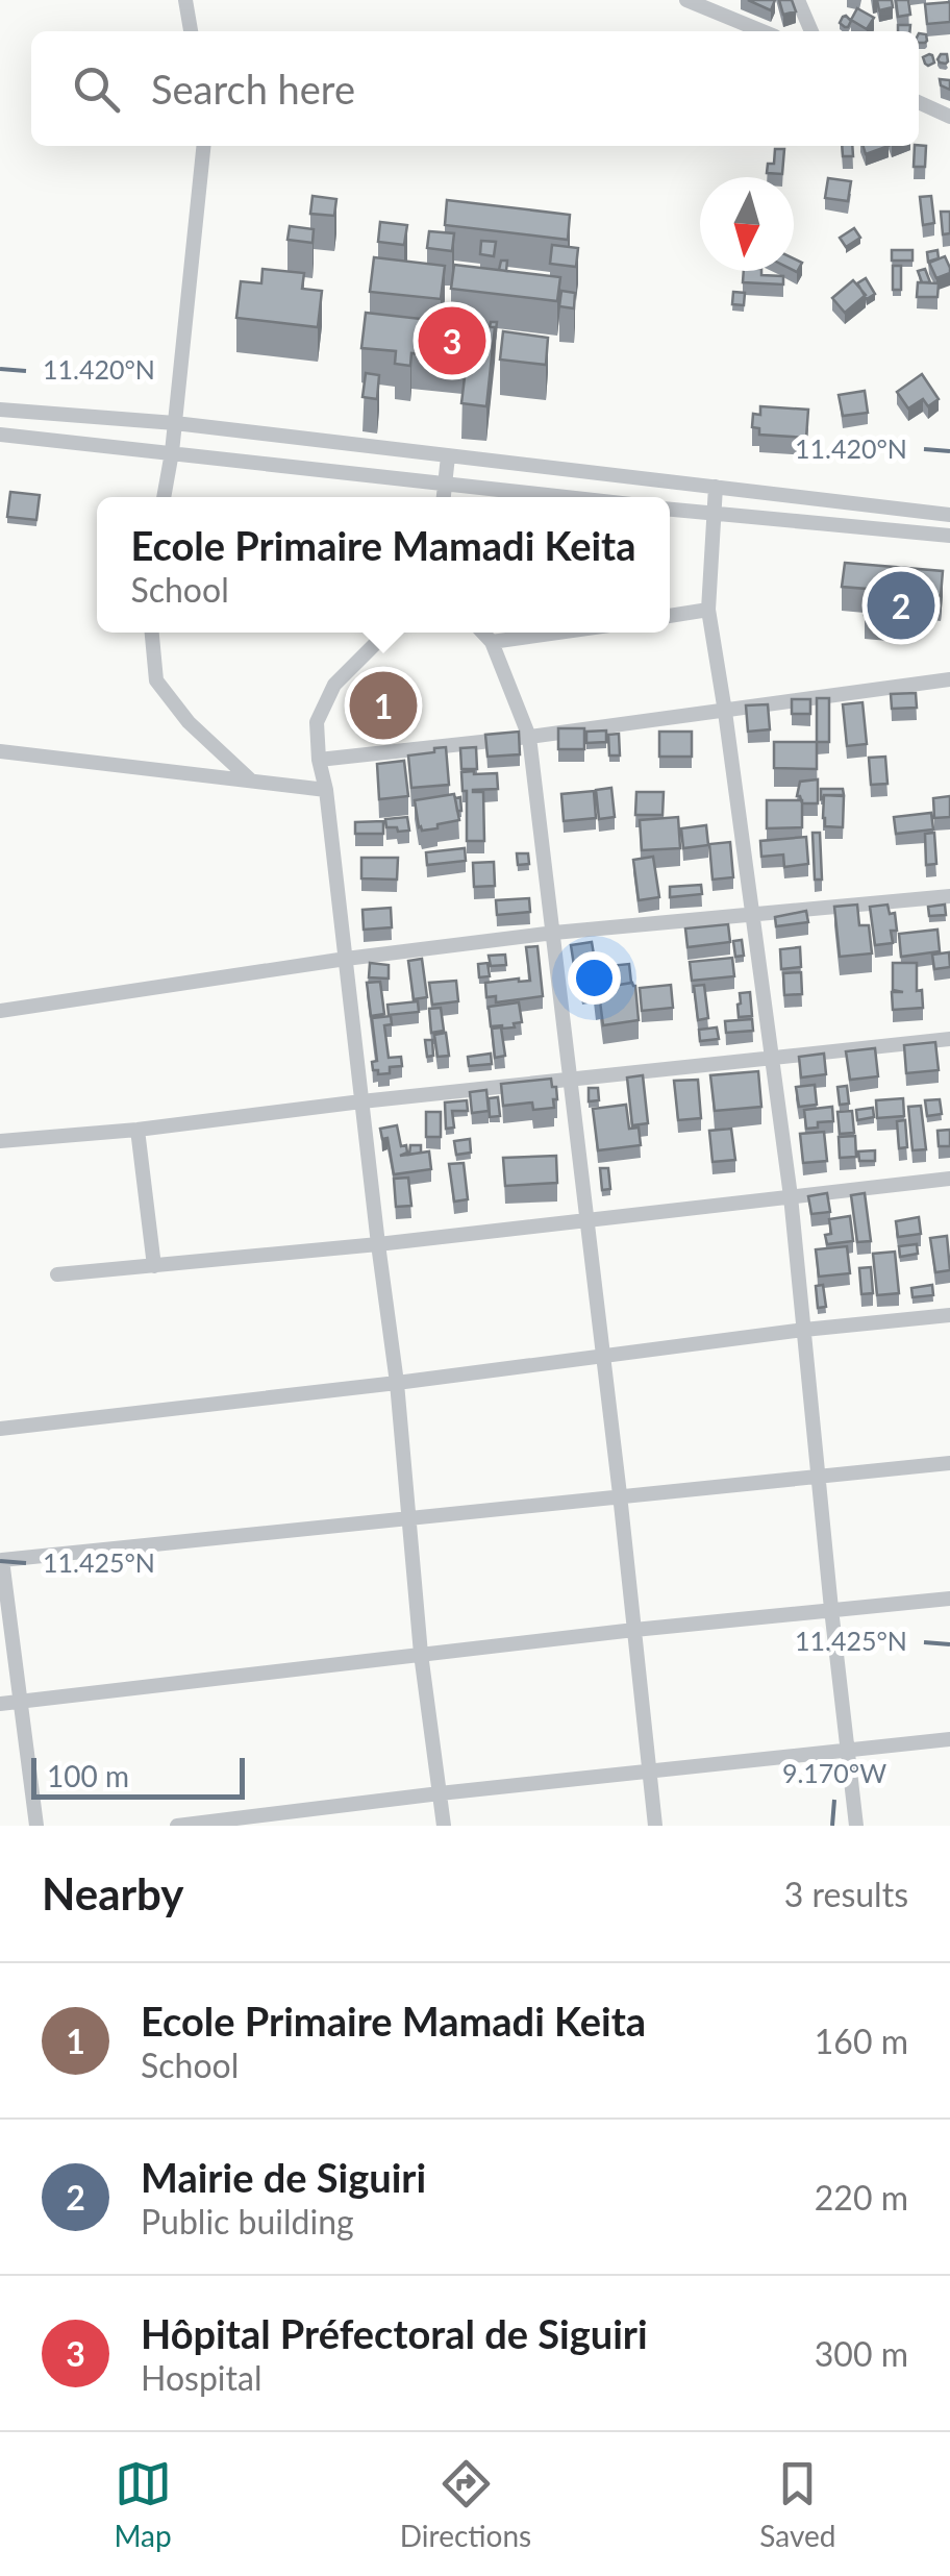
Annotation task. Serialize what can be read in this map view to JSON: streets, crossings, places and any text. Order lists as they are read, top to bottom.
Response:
{
  "scale_bar": "100 m",
  "north": "bottom",
  "page": {
    "search": "Search here",
    "pins": ["3", "2", "1"],
    "popup": ["Ecole Primaire Mamadi Keita", "School"],
    "scale": "100 m",
    "heading": ["Nearby", "3 results"],
    "list": [
      {
        "mark": "1",
        "name": "Ecole Primaire Mamadi Keita",
        "note": "School",
        "value": "160 m"
      },
      {
        "mark": "2",
        "name": "Mairie de Siguiri",
        "note": "Public building",
        "value": "220 m"
      },
      {
        "mark": "3",
        "name": "Hôpital Préfectoral de Siguiri",
        "note": "Hospital",
        "value": "300 m"
      }
    ],
    "nav": ["Map", "Directions", "Saved"]
  },
  "coordinates": ["11.420°N", "11.425°N", "9.170°W"]
}
